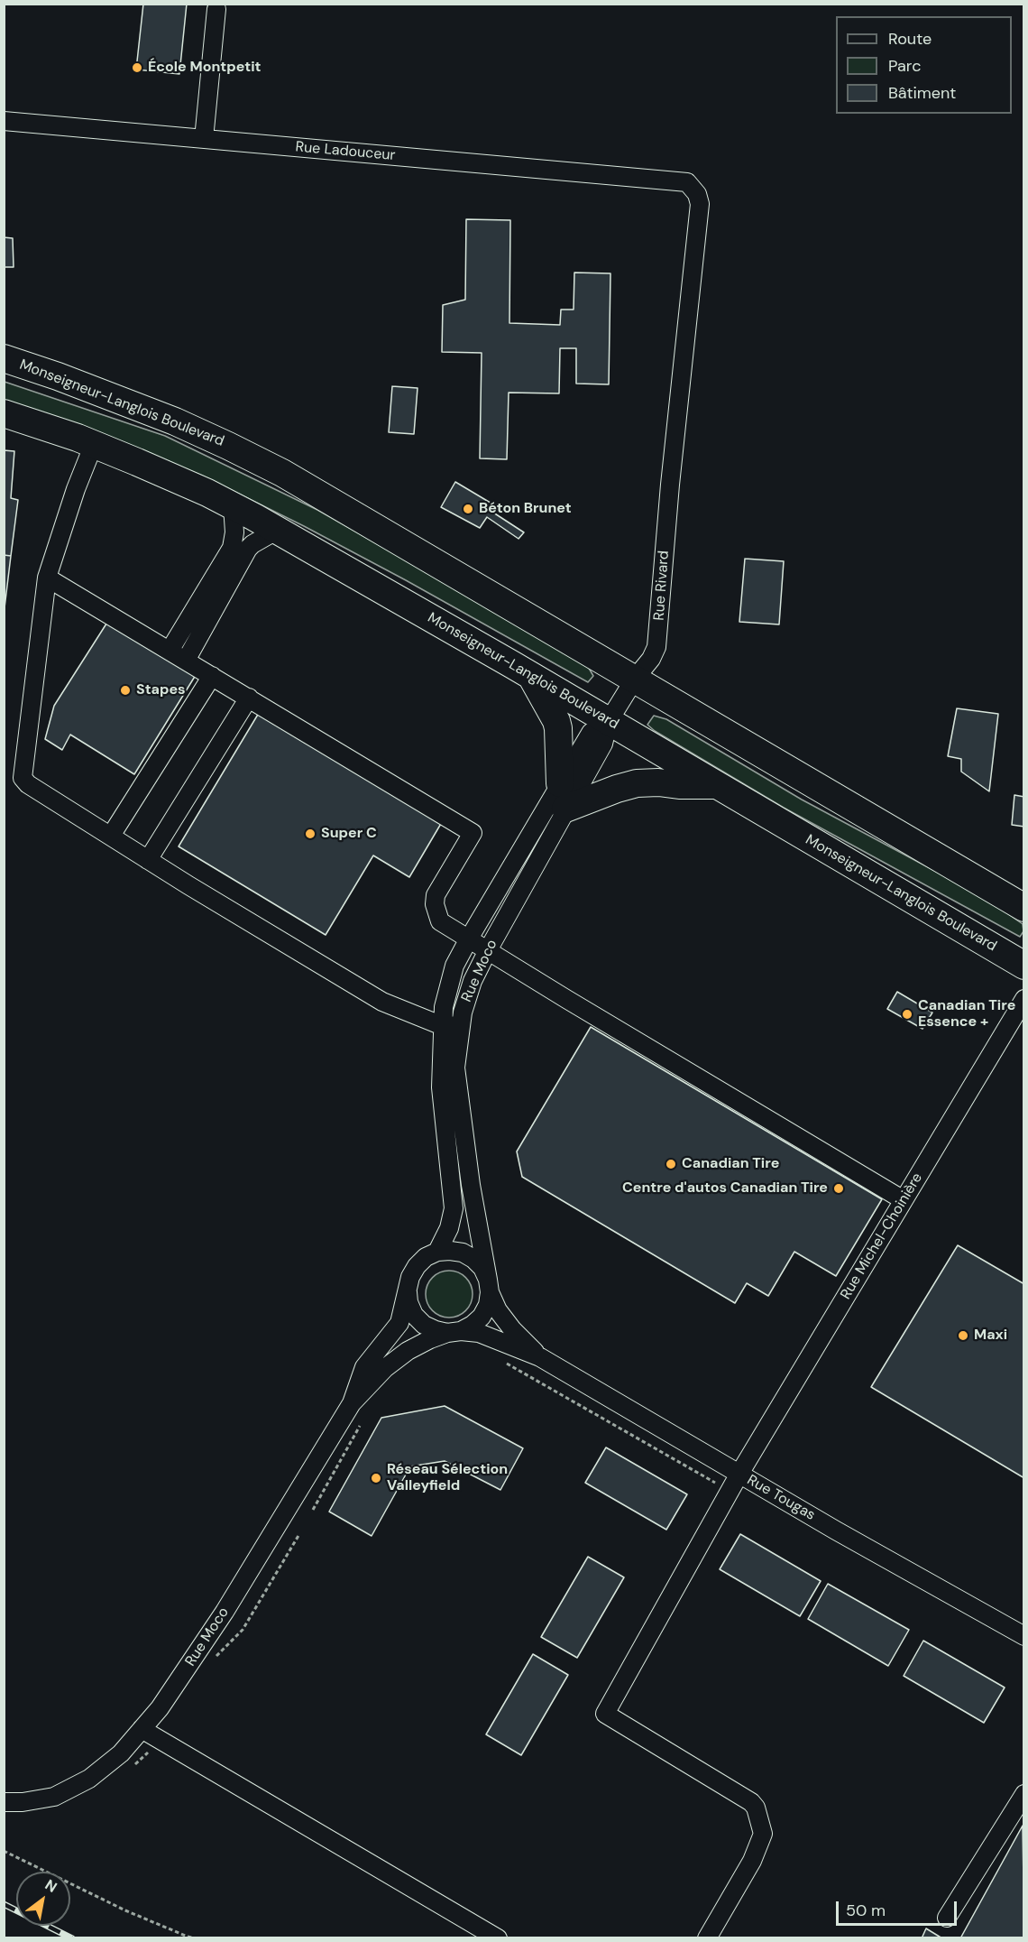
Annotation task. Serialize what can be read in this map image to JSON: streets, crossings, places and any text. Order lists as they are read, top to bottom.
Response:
{
  "streets": {
    "highway": ["Monseigneur-Langlois Boulevard"],
    "street": [
      "Rue Ladouceur",
      "Rue Rivard",
      "Rue Moco",
      "Rue Michel-Choinière",
      "Rue Tougas"
    ]
  },
  "crossings": [
    ["Rue Ladouceur", "Rue Rivard"],
    ["Monseigneur-Langlois Boulevard", "Rue Rivard"],
    ["Monseigneur-Langlois Boulevard", "Rue Moco"],
    ["Rue Rivard", "Rue Moco"],
    ["Rue Moco", "Rue Tougas"],
    ["Rue Michel-Choinière", "Rue Tougas"]
  ],
  "places": [
    "École Montpetit",
    "Béton Brunet",
    "Stapes",
    "Super C",
    "Canadian Tire Essence +",
    "Canadian Tire",
    "Centre d'autos Canadian Tire",
    "Maxi",
    "Réseau Sélection Valleyfield"
  ],
  "legend": ["Route", "Parc", "Bâtiment"],
  "scale_bar": "50 m",
  "north": "top right"
}
